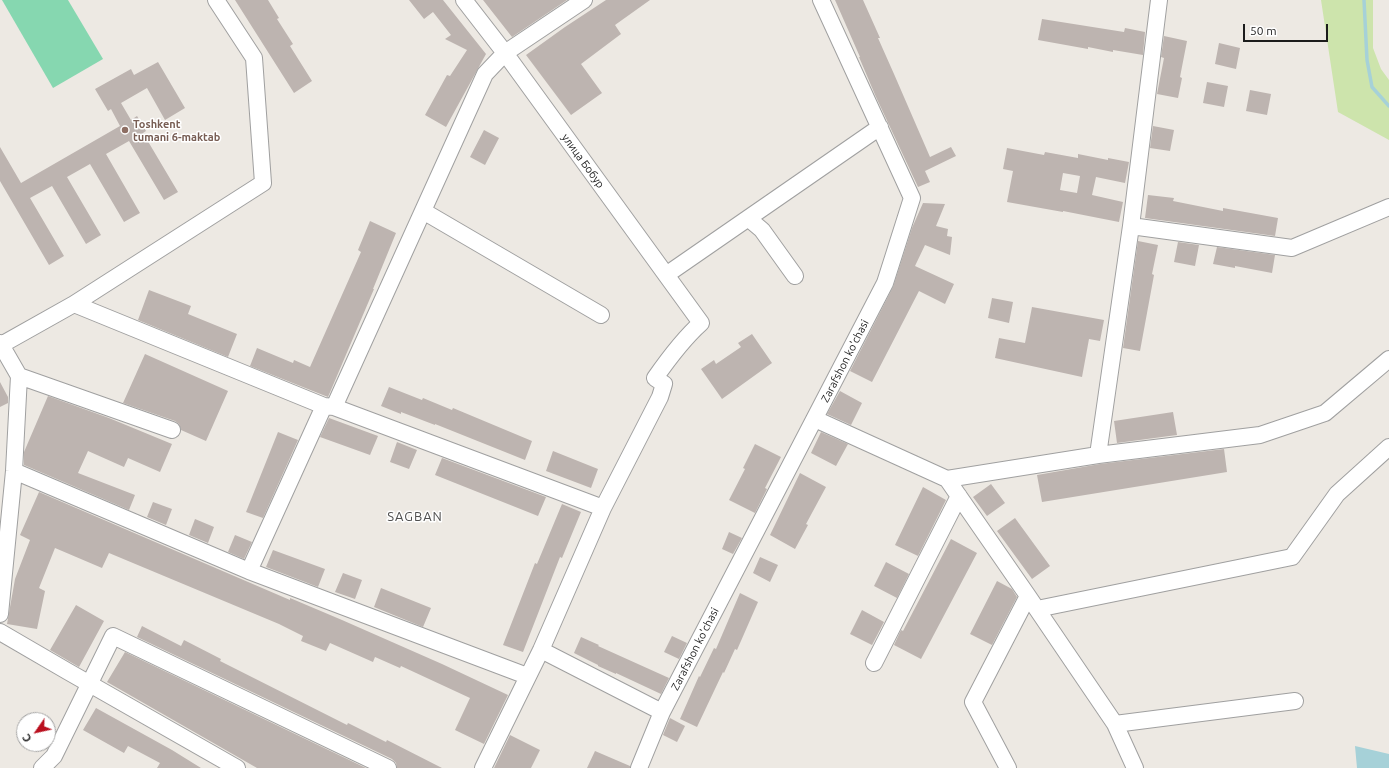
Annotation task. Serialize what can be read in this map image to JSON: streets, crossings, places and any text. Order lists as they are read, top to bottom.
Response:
{
  "streets": {
    "street": ["улица Бобур", "Zarafshon ko'chasi"]
  },
  "districts": ["SAGBAN"],
  "places": ["Toshkent tumani 6-maktab"],
  "scale_bar": "50 m",
  "north": "bottom left"
}
